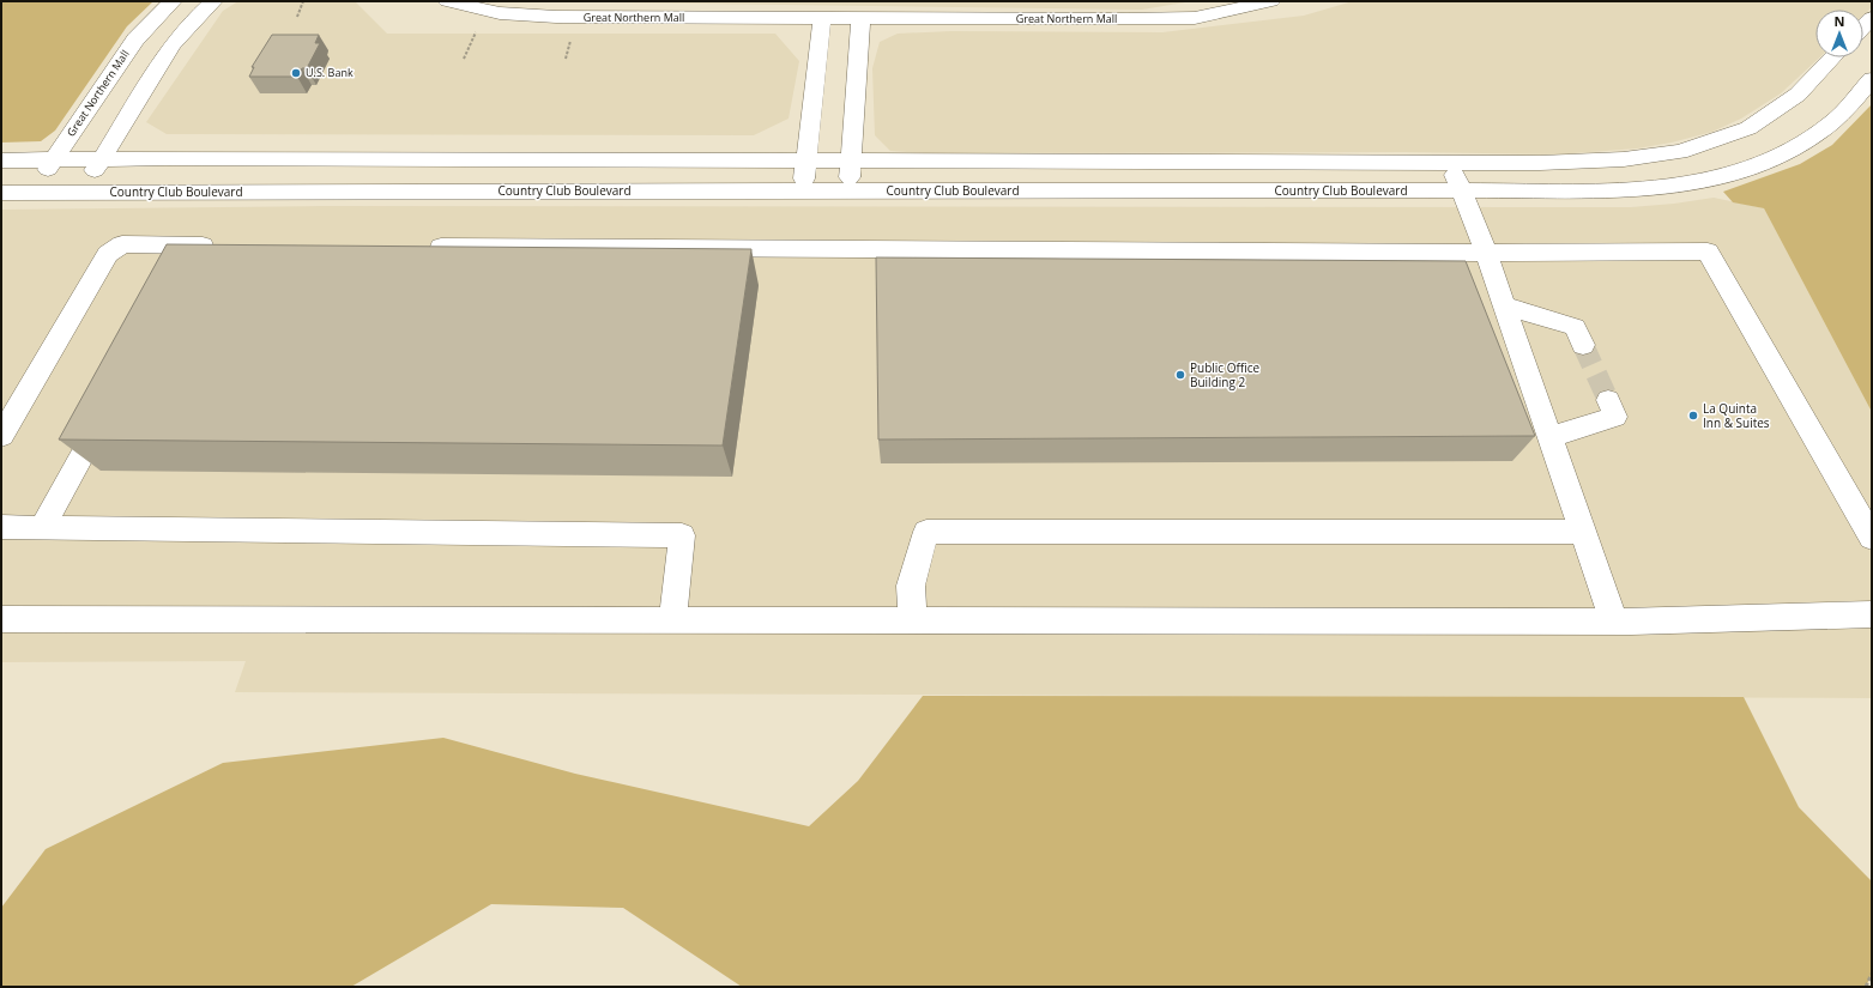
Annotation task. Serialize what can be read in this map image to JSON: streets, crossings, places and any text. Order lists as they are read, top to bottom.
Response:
{
  "streets": {
    "street": ["Great Northern Mall", "Country Club Boulevard"]
  },
  "crossings": [
    ["Great Northern Mall", "Country Club Boulevard"]
  ],
  "places": ["U.S. Bank", "Public Office Building 2", "La Quinta Inn & Suites"],
  "north": "top"
}
